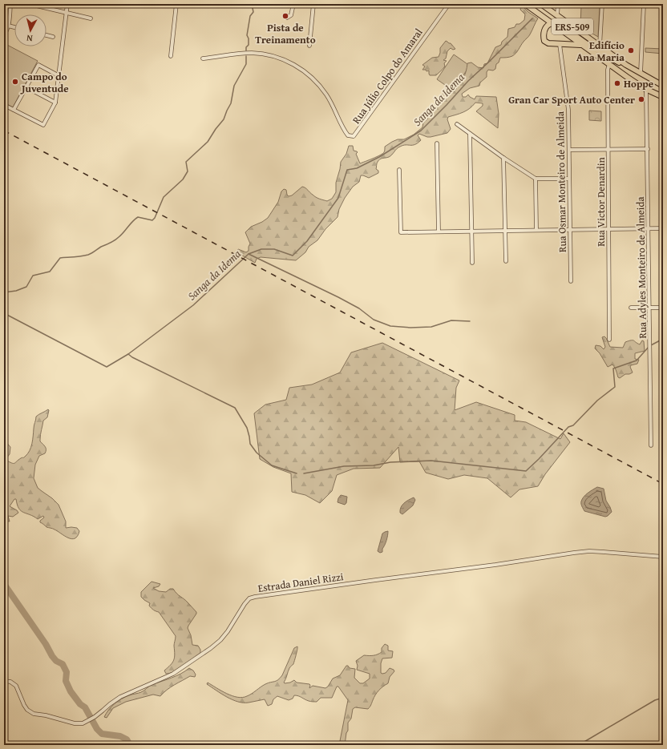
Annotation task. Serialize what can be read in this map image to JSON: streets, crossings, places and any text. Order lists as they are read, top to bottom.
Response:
{
  "streets": {
    "highway": ["ERS-509"],
    "street": [
      "Rua Júlio Colpo do Amaral",
      "Rua Osmar Monteiro de Almeida",
      "Rua Victor Denardin",
      "Rua Adyles Monteiro de Almeida",
      "Estrada Daniel Rizzi"
    ]
  },
  "crossings": [
    ["ERS-509", "Rua Osmar Monteiro de Almeida"],
    ["ERS-509", "Rua Victor Denardin"],
    ["ERS-509", "Rua Adyles Monteiro de Almeida"]
  ],
  "water": ["Sanga da Idema"],
  "places": [
    "Pista de Treinamento",
    "Edifício Ana Maria",
    "Campo do Juventude",
    "Hoppe",
    "Gran Car Sport Auto Center"
  ],
  "north": "bottom"
}
